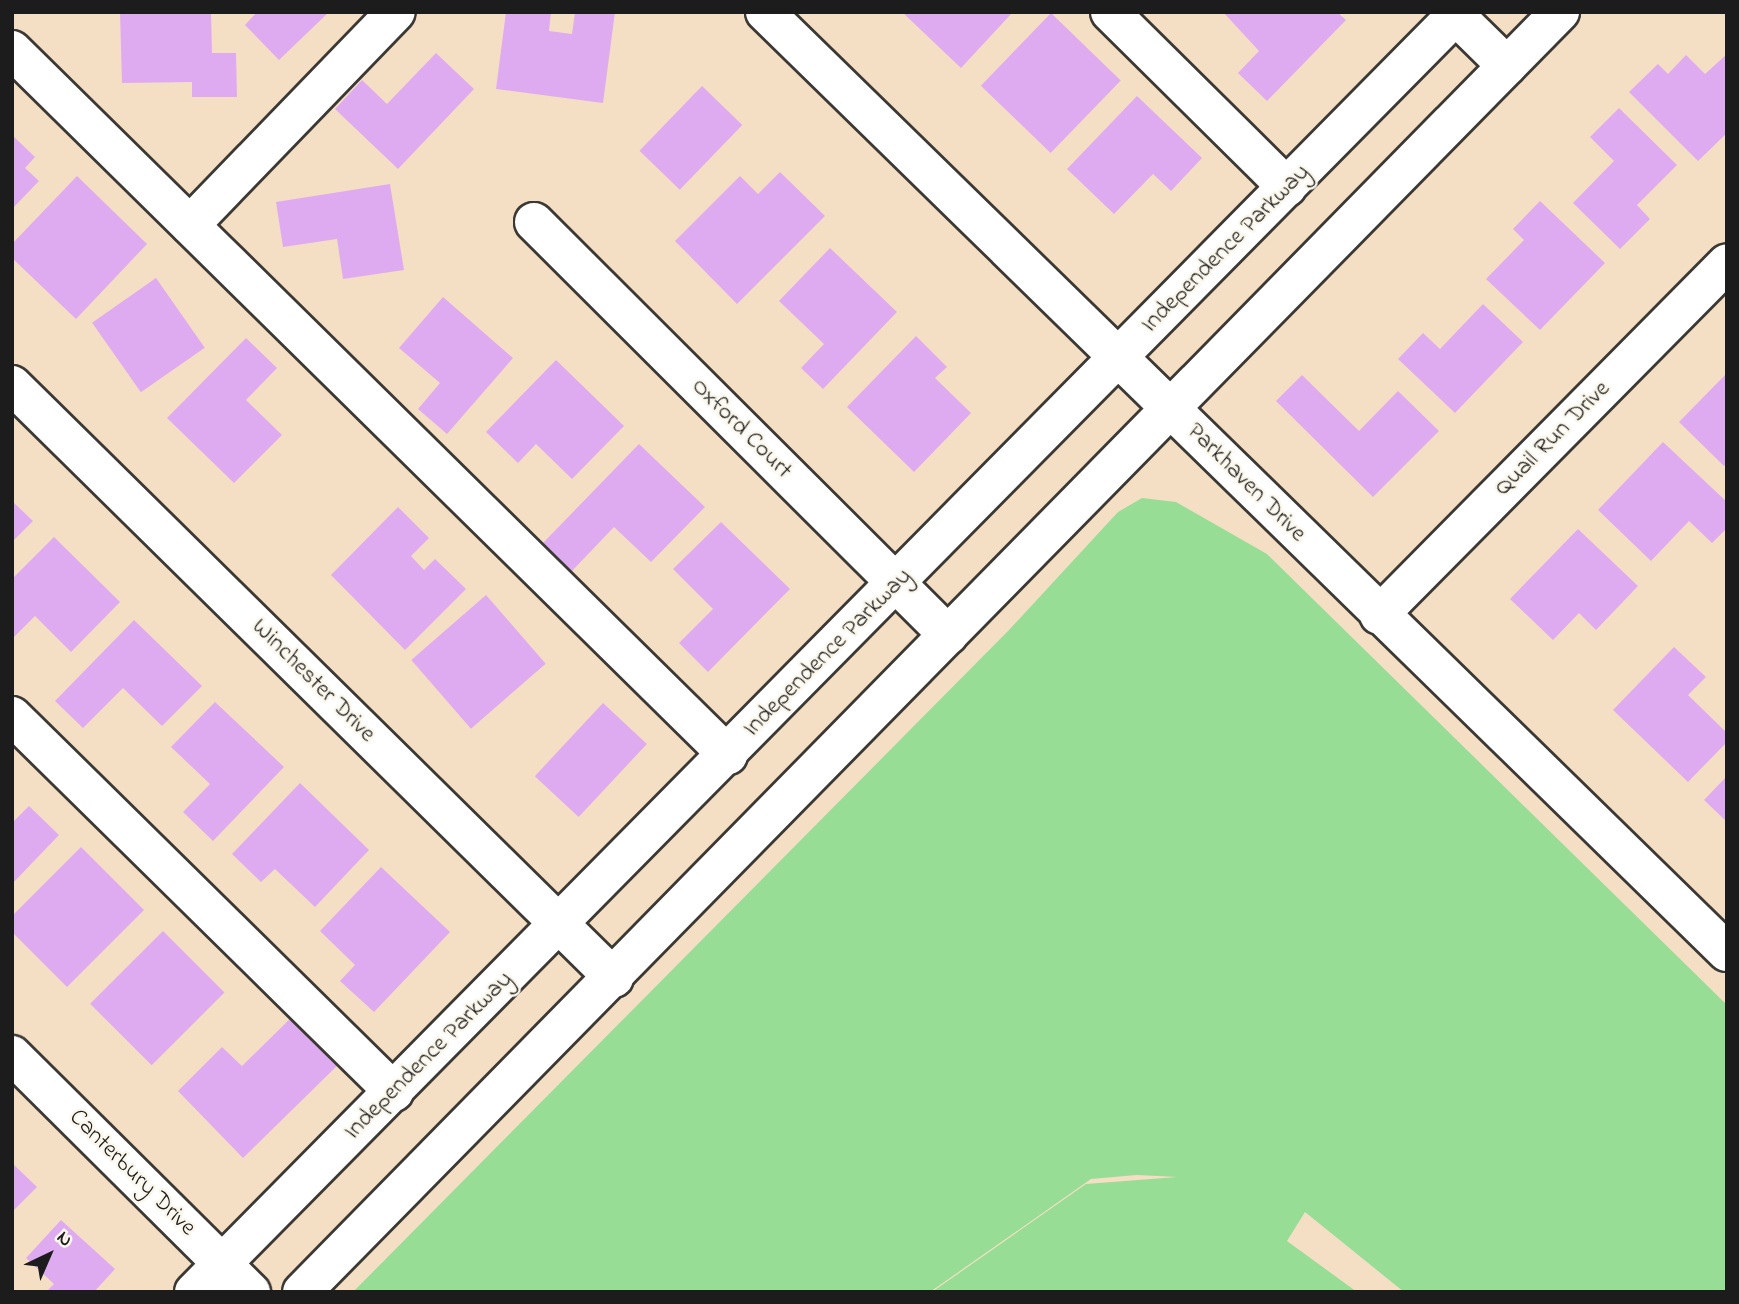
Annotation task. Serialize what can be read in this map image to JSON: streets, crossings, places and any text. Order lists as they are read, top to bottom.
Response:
{
  "streets": {
    "street": [
      "Independence Parkway",
      "Oxford Court",
      "Quail Run Drive",
      "Parkhaven Drive",
      "Winchester Drive",
      "Canterbury Drive"
    ]
  },
  "crossings": [
    ["Independence Parkway", "Oxford Court"],
    ["Independence Parkway", "Parkhaven Drive"],
    ["Independence Parkway", "Winchester Drive"],
    ["Independence Parkway", "Canterbury Drive"],
    ["Quail Run Drive", "Parkhaven Drive"]
  ],
  "north": "top right"
}
